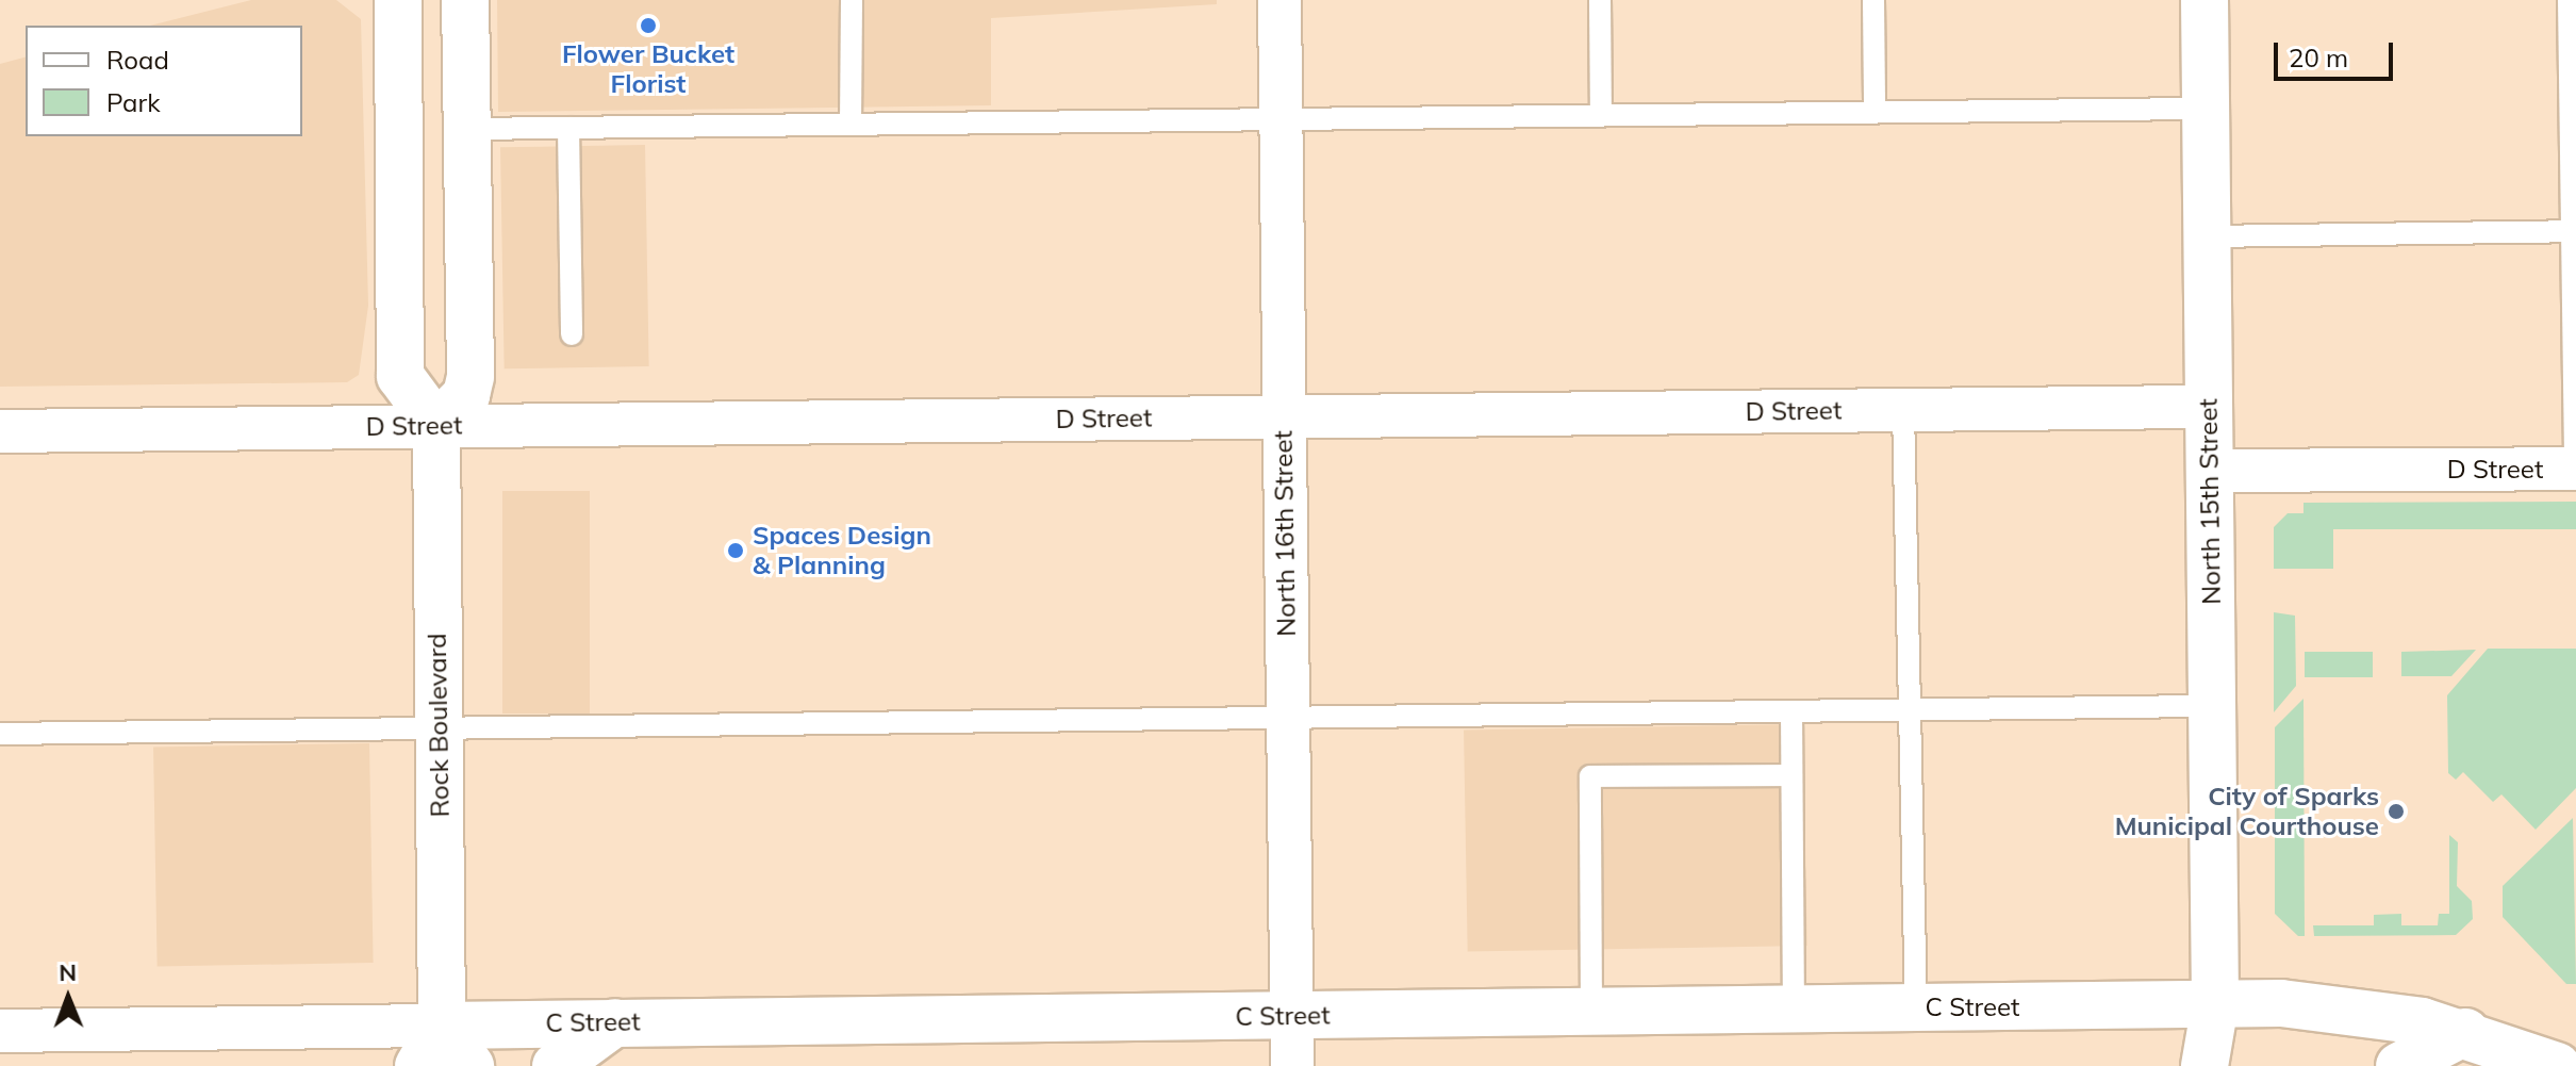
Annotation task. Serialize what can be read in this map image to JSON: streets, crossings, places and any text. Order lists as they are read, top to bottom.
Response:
{
  "streets": {
    "street": [
      "D Street",
      "North 15th Street",
      "North 16th Street",
      "Rock Boulevard",
      "C Street"
    ]
  },
  "crossings": [
    ["D Street", "North 15th Street"],
    ["D Street", "North 16th Street"],
    ["D Street", "Rock Boulevard"],
    ["North 15th Street", "C Street"],
    ["North 16th Street", "C Street"],
    ["Rock Boulevard", "C Street"]
  ],
  "places": ["Flower Bucket Florist", "Spaces Design & Planning", "City of Sparks Municipal Courthouse"],
  "legend": ["Road", "Park"],
  "scale_bar": "20 m",
  "north": "top"
}
